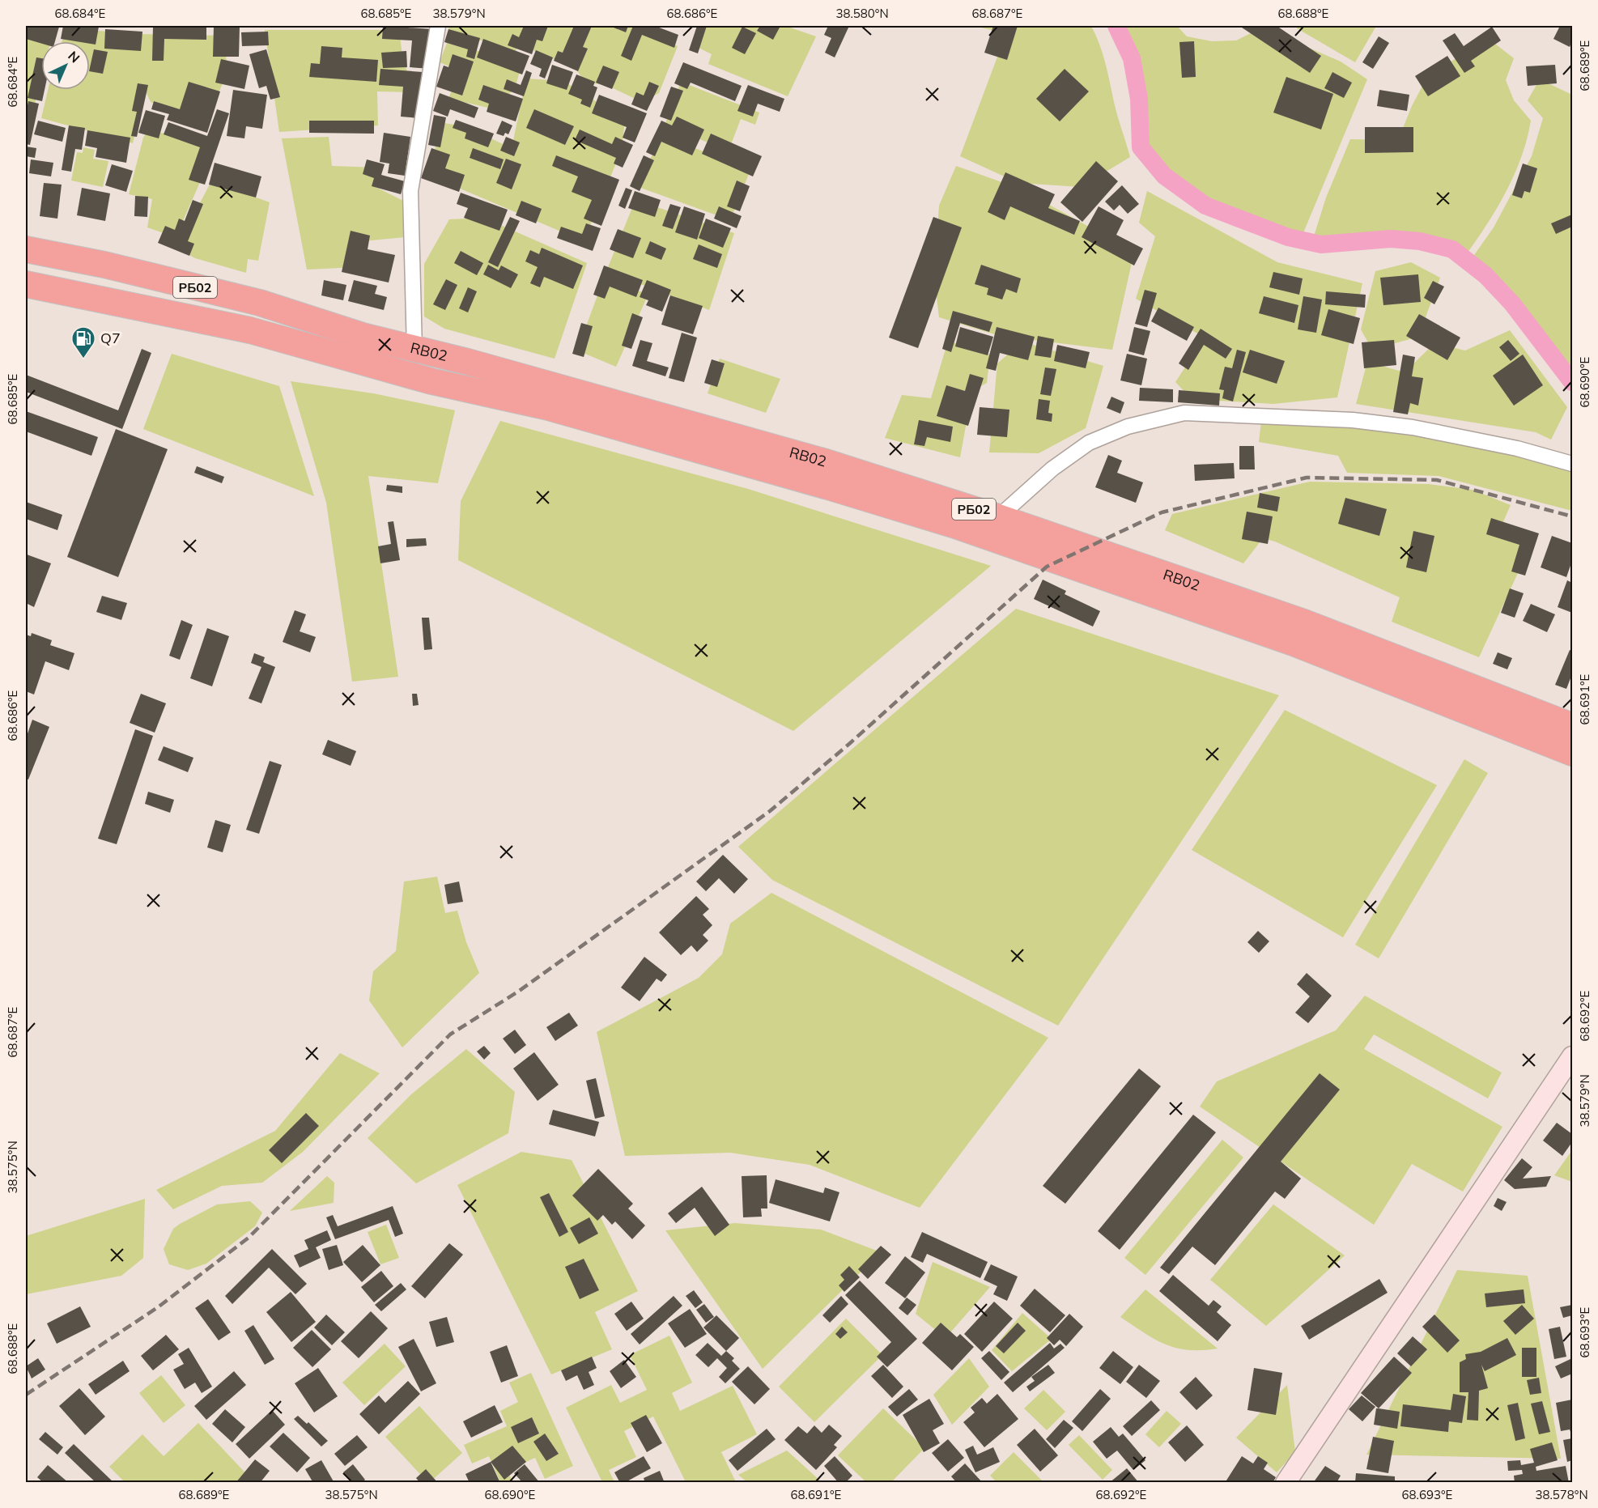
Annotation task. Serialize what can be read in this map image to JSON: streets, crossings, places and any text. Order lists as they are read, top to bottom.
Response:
{
  "streets": {
    "highway": ["РБ02", "RB02"]
  },
  "places": {
    "fuel station": ["Q7"]
  },
  "north": "top right",
  "coordinates": [
    "68.684°E",
    "68.685°E",
    "38.579°N",
    "68.686°E",
    "38.580°N",
    "68.687°E",
    "68.688°E",
    "68.689°E",
    "68.690°E",
    "68.691°E",
    "68.692°E",
    "38.575°N",
    "68.693°E",
    "38.578°N"
  ]
}
